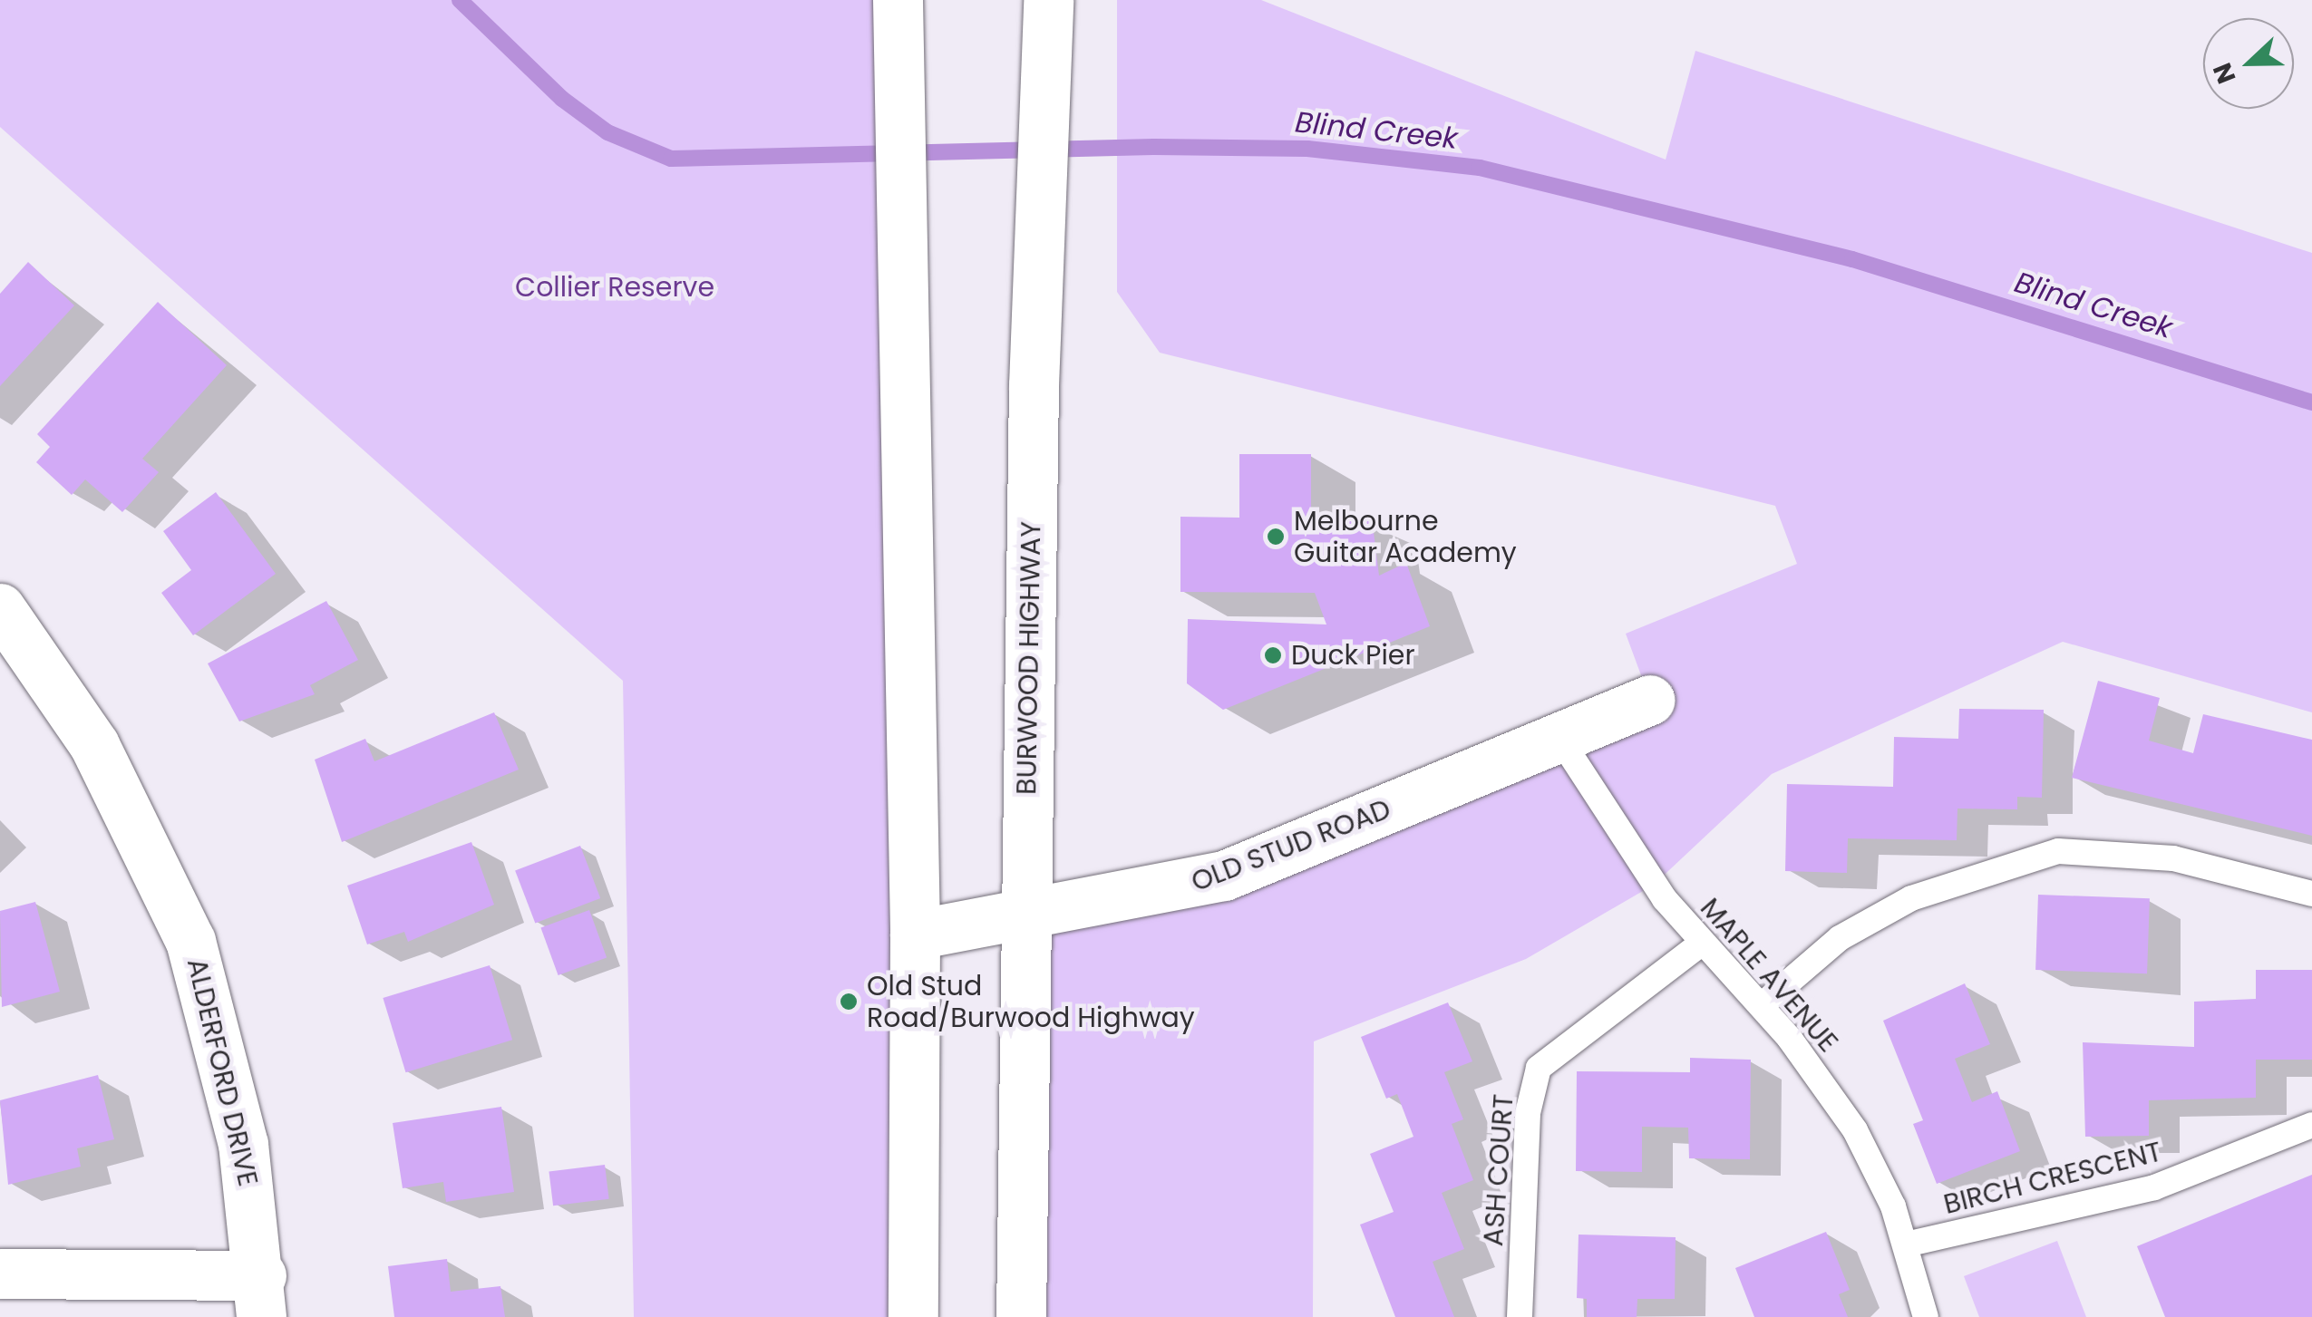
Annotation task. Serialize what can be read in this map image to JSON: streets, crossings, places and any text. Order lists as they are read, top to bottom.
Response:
{
  "streets": {
    "main road": ["BURWOOD HIGHWAY", "OLD STUD ROAD", "ALDERFORD DRIVE"],
    "lane": ["MAPLE AVENUE", "ASH COURT", "BIRCH CRESCENT"]
  },
  "crossings": [
    ["BURWOOD HIGHWAY", "OLD STUD ROAD"],
    ["OLD STUD ROAD", "MAPLE AVENUE"],
    ["MAPLE AVENUE", "ASH COURT"],
    ["MAPLE AVENUE", "BIRCH CRESCENT"]
  ],
  "water": ["Blind Creek"],
  "parks": ["Collier Reserve"],
  "places": ["Melbourne Guitar Academy", "Duck Pier", "Old Stud Road/Burwood Highway"],
  "north": "left"
}
